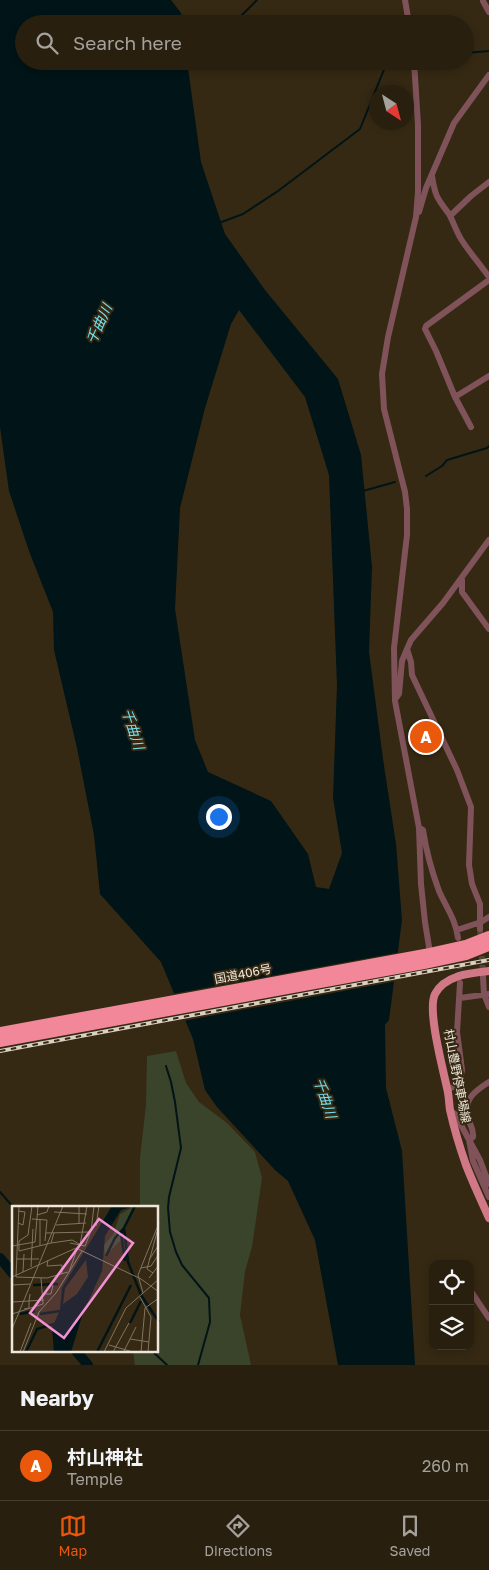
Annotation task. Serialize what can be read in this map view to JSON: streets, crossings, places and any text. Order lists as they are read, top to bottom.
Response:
{
  "streets": {
    "highway": ["国道406号"],
    "main road": ["村山豊野停車場線"]
  },
  "water": ["千曲川"],
  "north": "bottom right",
  "page": {
    "search": "Search here",
    "pins": "A",
    "heading": "Nearby",
    "list": [
      {
        "mark": "A",
        "name": "村山神社",
        "note": "Temple",
        "value": "260 m"
      }
    ],
    "nav": ["Map", "Directions", "Saved"]
  }
}
